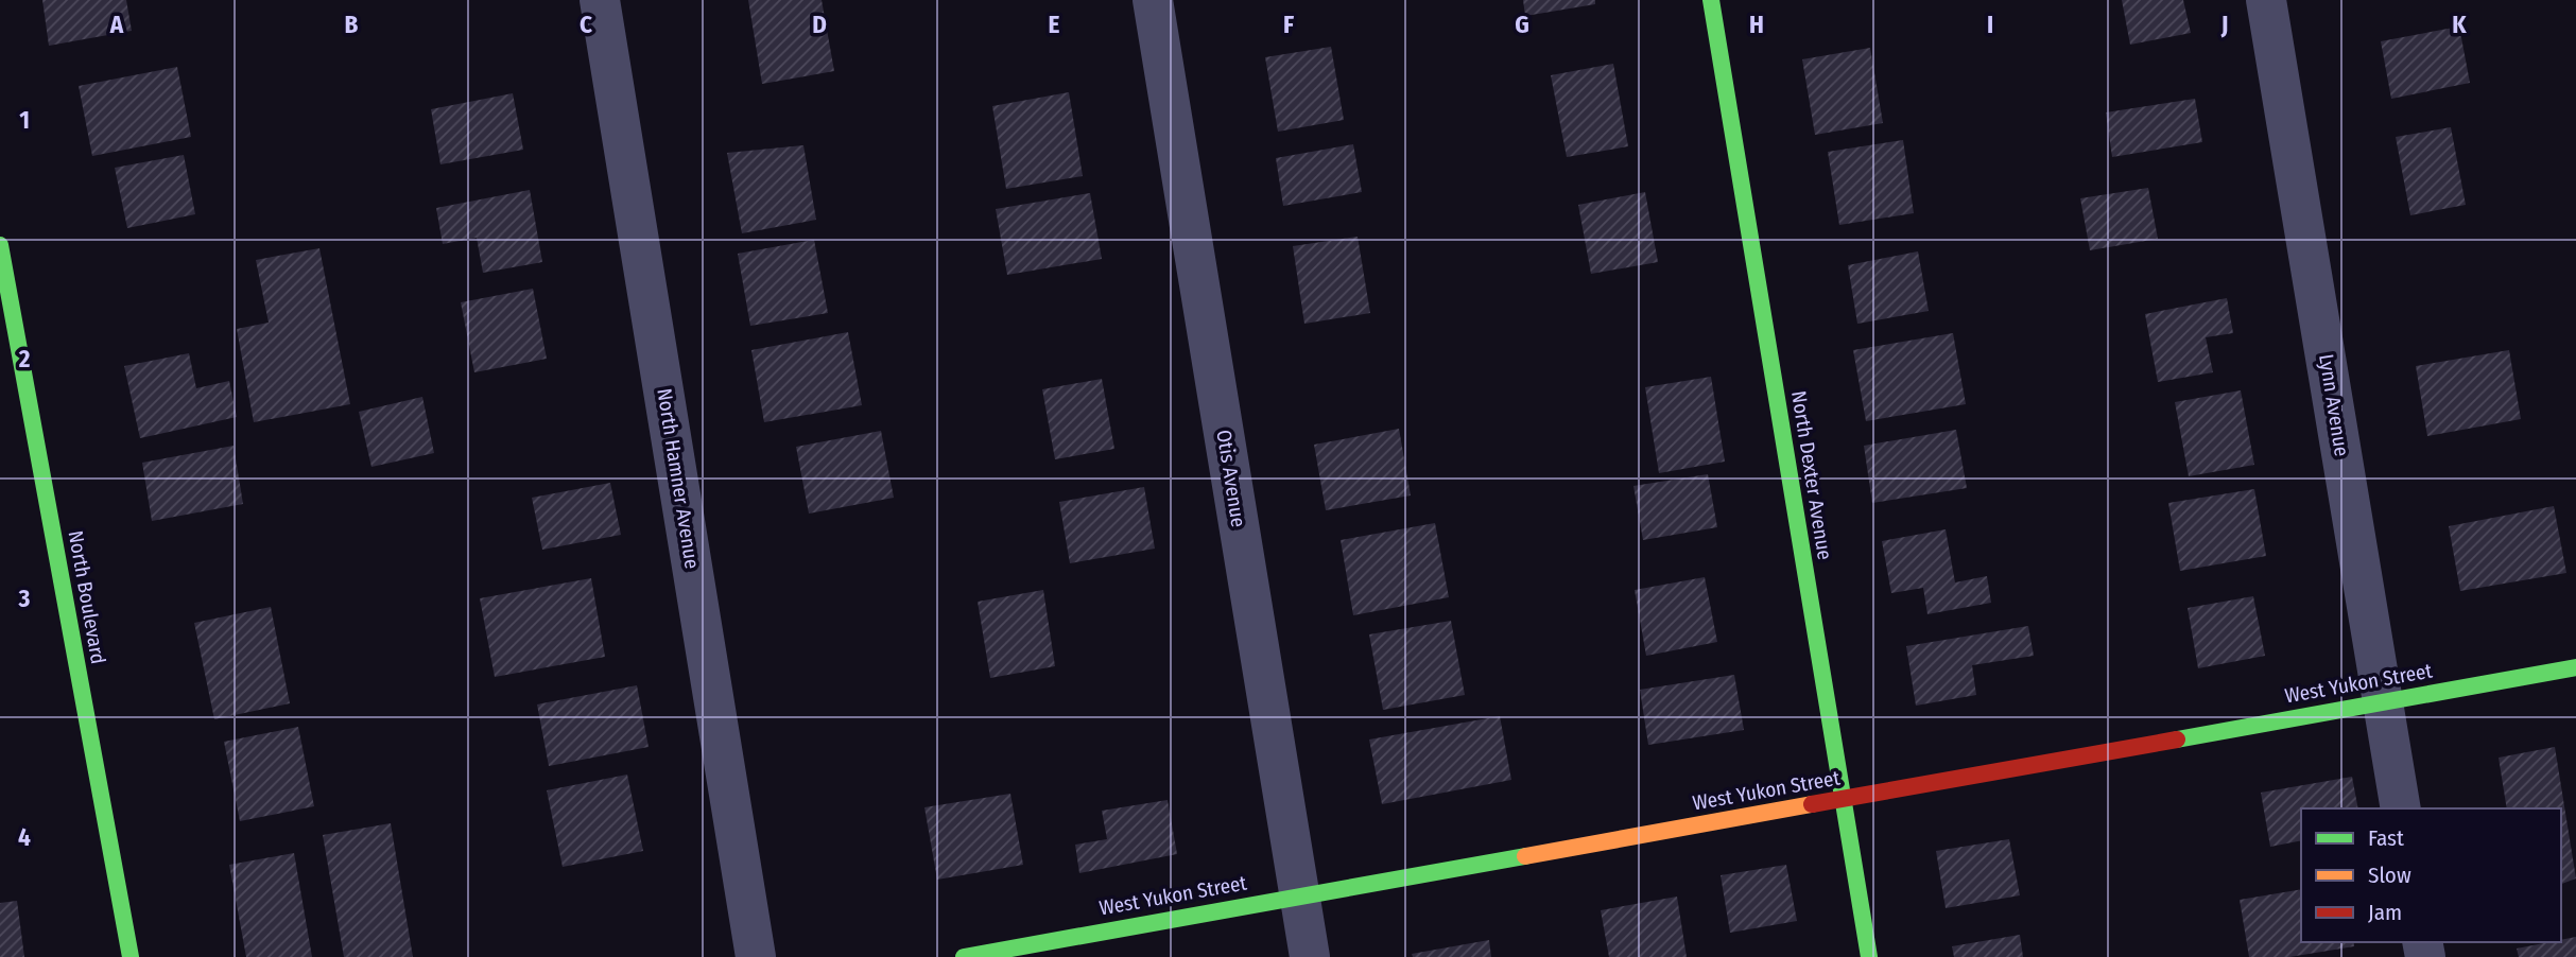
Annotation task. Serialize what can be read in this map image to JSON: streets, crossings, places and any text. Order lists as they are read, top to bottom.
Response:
{
  "streets": {
    "street": [
      "Lynn Avenue",
      "North Dexter Avenue",
      "North Hamner Avenue",
      "Otis Avenue",
      "North Boulevard",
      "West Yukon Street"
    ]
  },
  "crossings": [
    ["Lynn Avenue", "West Yukon Street"],
    ["North Dexter Avenue", "West Yukon Street"],
    ["Otis Avenue", "West Yukon Street"]
  ],
  "legend": ["Fast", "Slow", "Jam"],
  "grid": {
    "columns": [
      "A",
      "B",
      "C",
      "D",
      "E",
      "F",
      "G",
      "H",
      "I",
      "J",
      "K"
    ],
    "rows": [
      "1",
      "2",
      "3",
      "4"
    ]
  }
}
